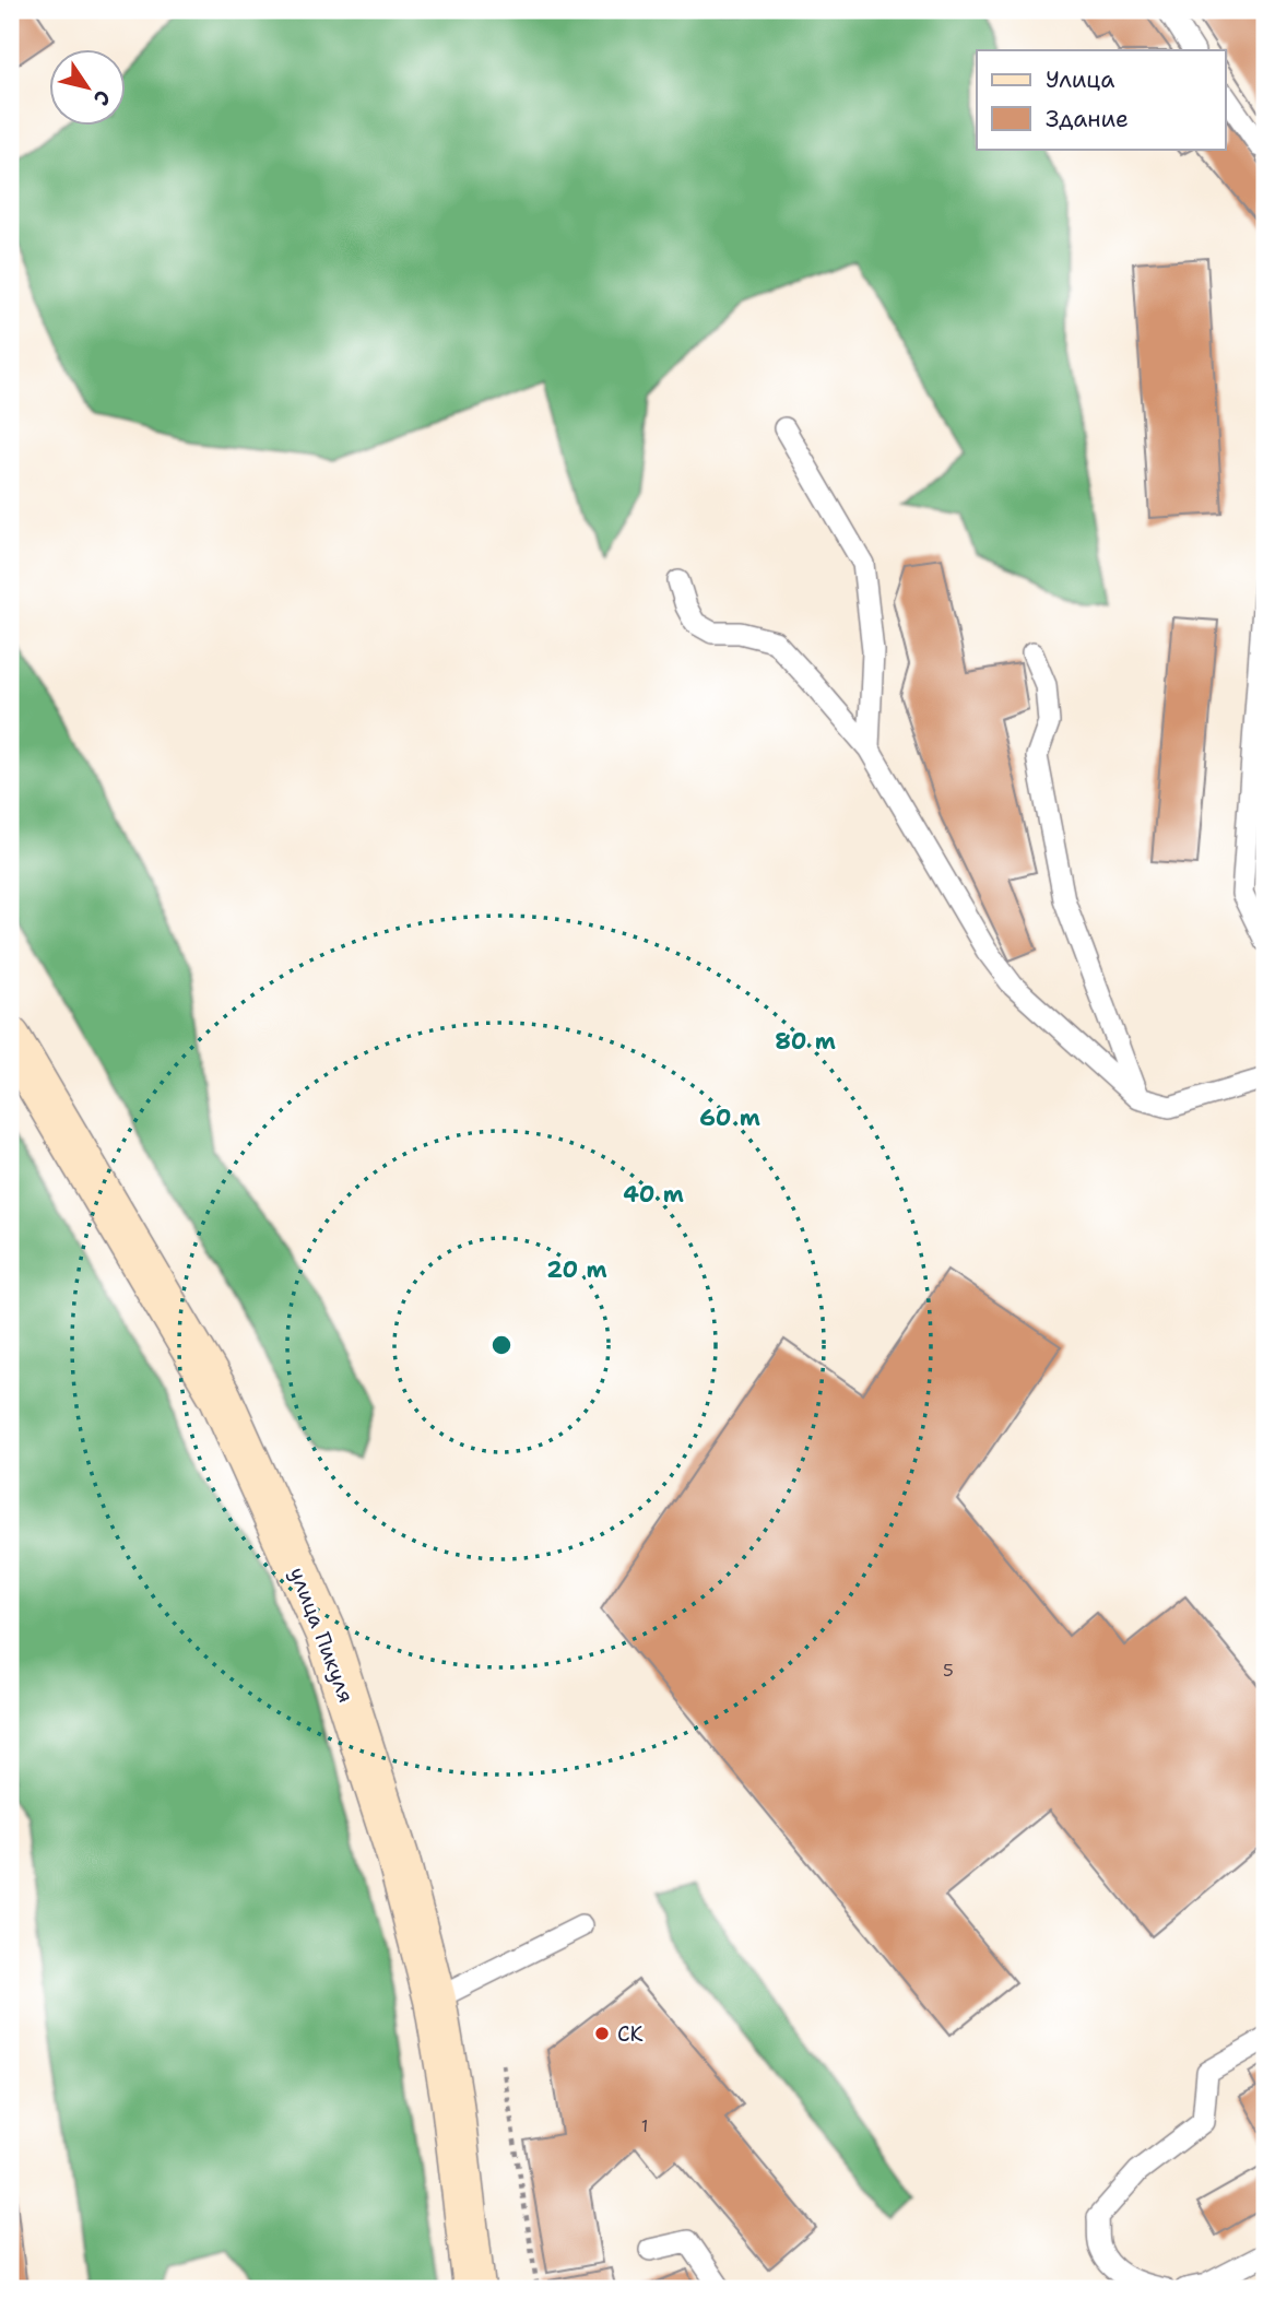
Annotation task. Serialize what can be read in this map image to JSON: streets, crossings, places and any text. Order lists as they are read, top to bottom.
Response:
{
  "streets": {
    "main road": ["улица Пикуля"]
  },
  "places": ["СК"],
  "house_numbers": ["5", "1"],
  "legend": ["Улица", "Здание"],
  "north": "bottom right",
  "rings": [
    "80 m",
    "60 m",
    "40 m",
    "20 m"
  ]
}
